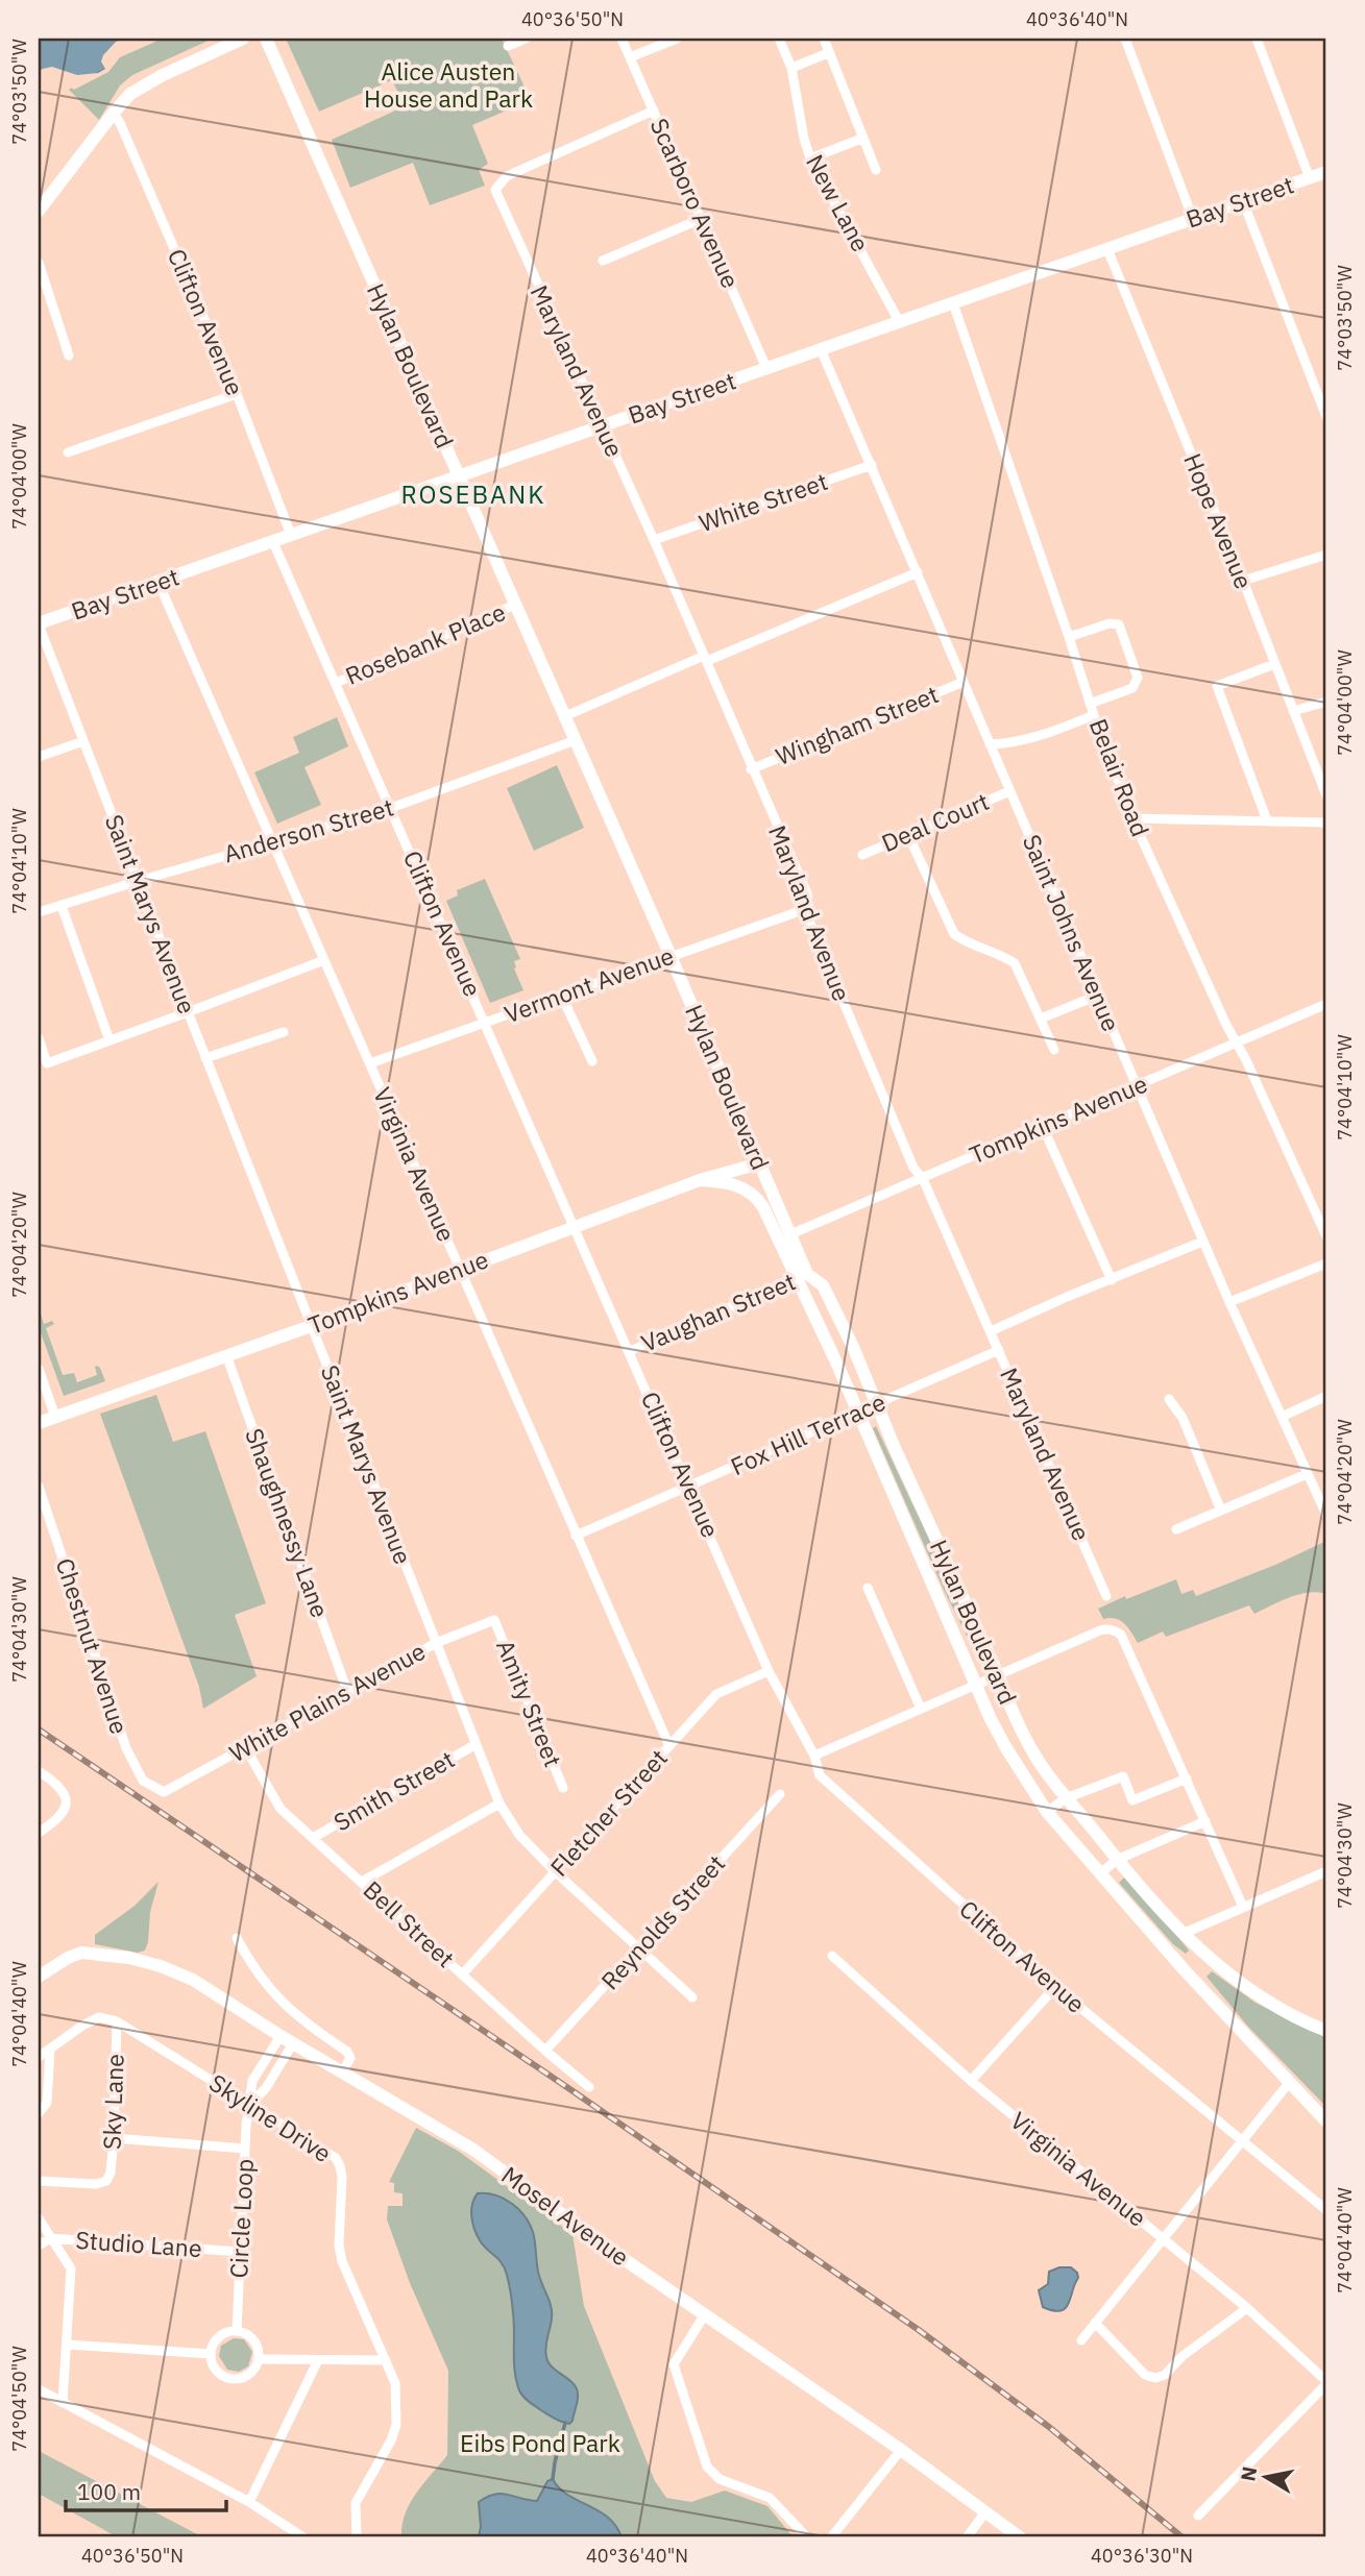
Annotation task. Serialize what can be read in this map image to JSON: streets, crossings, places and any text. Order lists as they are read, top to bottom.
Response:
{
  "streets": {
    "main road": [
      "Bay Street",
      "Hylan Boulevard",
      "Tompkins Avenue",
      "Mosel Avenue"
    ],
    "street": [
      "Scarboro Avenue",
      "New Lane",
      "Clifton Avenue",
      "Maryland Avenue",
      "White Street",
      "Hope Avenue",
      "Rosebank Place",
      "Wingham Street",
      "Belair Road",
      "Deal Court",
      "Anderson Street",
      "Saint Marys Avenue",
      "Saint Johns Avenue",
      "Vermont Avenue",
      "Virginia Avenue",
      "Vaughan Street",
      "Fox Hill Terrace",
      "Shaughnessy Lane",
      "Chestnut Avenue",
      "White Plains Avenue",
      "Amity Street",
      "Smith Street",
      "Fletcher Street",
      "Reynolds Street",
      "Bell Street",
      "Sky Lane",
      "Skyline Drive",
      "Circle Loop",
      "Studio Lane"
    ]
  },
  "crossings": [
    ["Bay Street", "Scarboro Avenue"],
    ["Bay Street", "New Lane"],
    ["Bay Street", "Clifton Avenue"],
    ["Bay Street", "Hylan Boulevard"],
    ["Bay Street", "Maryland Avenue"],
    ["Bay Street", "Hope Avenue"],
    ["Bay Street", "Belair Road"],
    ["Bay Street", "Saint Marys Avenue"],
    ["Bay Street", "Saint Johns Avenue"],
    ["Bay Street", "Virginia Avenue"],
    ["Scarboro Avenue", "Maryland Avenue"],
    ["Clifton Avenue", "Rosebank Place"],
    ["Clifton Avenue", "Anderson Street"],
    ["Clifton Avenue", "Vermont Avenue"],
    ["Clifton Avenue", "Tompkins Avenue"],
    ["Clifton Avenue", "Vaughan Street"],
    ["Clifton Avenue", "Fox Hill Terrace"],
    ["Clifton Avenue", "Fletcher Street"],
    ["Hylan Boulevard", "Rosebank Place"],
    ["Hylan Boulevard", "Anderson Street"],
    ["Hylan Boulevard", "Vermont Avenue"],
    ["Hylan Boulevard", "Tompkins Avenue"],
    ["Hylan Boulevard", "Vaughan Street"],
    ["Hylan Boulevard", "Fox Hill Terrace"],
    ["Maryland Avenue", "White Street"],
    ["Maryland Avenue", "Wingham Street"],
    ["Maryland Avenue", "Vermont Avenue"],
    ["Maryland Avenue", "Tompkins Avenue"],
    ["Maryland Avenue", "Fox Hill Terrace"],
    ["White Street", "Saint Johns Avenue"],
    ["Wingham Street", "Saint Johns Avenue"],
    ["Belair Road", "Tompkins Avenue"],
    ["Deal Court", "Saint Johns Avenue"],
    ["Anderson Street", "Saint Marys Avenue"],
    ["Anderson Street", "Virginia Avenue"],
    ["Saint Marys Avenue", "Tompkins Avenue"],
    ["Saint Marys Avenue", "White Plains Avenue"],
    ["Saint Marys Avenue", "Smith Street"],
    ["Saint Marys Avenue", "Fletcher Street"],
    ["Saint Marys Avenue", "Reynolds Street"],
    ["Saint Johns Avenue", "Tompkins Avenue"],
    ["Vermont Avenue", "Virginia Avenue"],
    ["Tompkins Avenue", "Virginia Avenue"],
    ["Tompkins Avenue", "Shaughnessy Lane"],
    ["Virginia Avenue", "Fox Hill Terrace"],
    ["Virginia Avenue", "Fletcher Street"],
    ["Shaughnessy Lane", "White Plains Avenue"],
    ["Chestnut Avenue", "White Plains Avenue"],
    ["White Plains Avenue", "Amity Street"],
    ["White Plains Avenue", "Bell Street"],
    ["Smith Street", "Bell Street"],
    ["Fletcher Street", "Bell Street"],
    ["Reynolds Street", "Bell Street"],
    ["Sky Lane", "Skyline Drive"],
    ["Skyline Drive", "Circle Loop"],
    ["Mosel Avenue", "Circle Loop"],
    ["Circle Loop", "Studio Lane"]
  ],
  "districts": ["ROSEBANK"],
  "parks": ["Alice Austen House and Park", "Eibs Pond Park"],
  "scale_bar": "100 m",
  "north": "left",
  "coordinates": [
    "40°36'50\"N",
    "40°36'40\"N",
    "74°03'50\"W",
    "74°04'00\"W",
    "74°04'10\"W",
    "74°04'20\"W",
    "74°04'30\"W",
    "74°04'40\"W",
    "74°04'50\"W",
    "40°36'30\"N"
  ]
}
